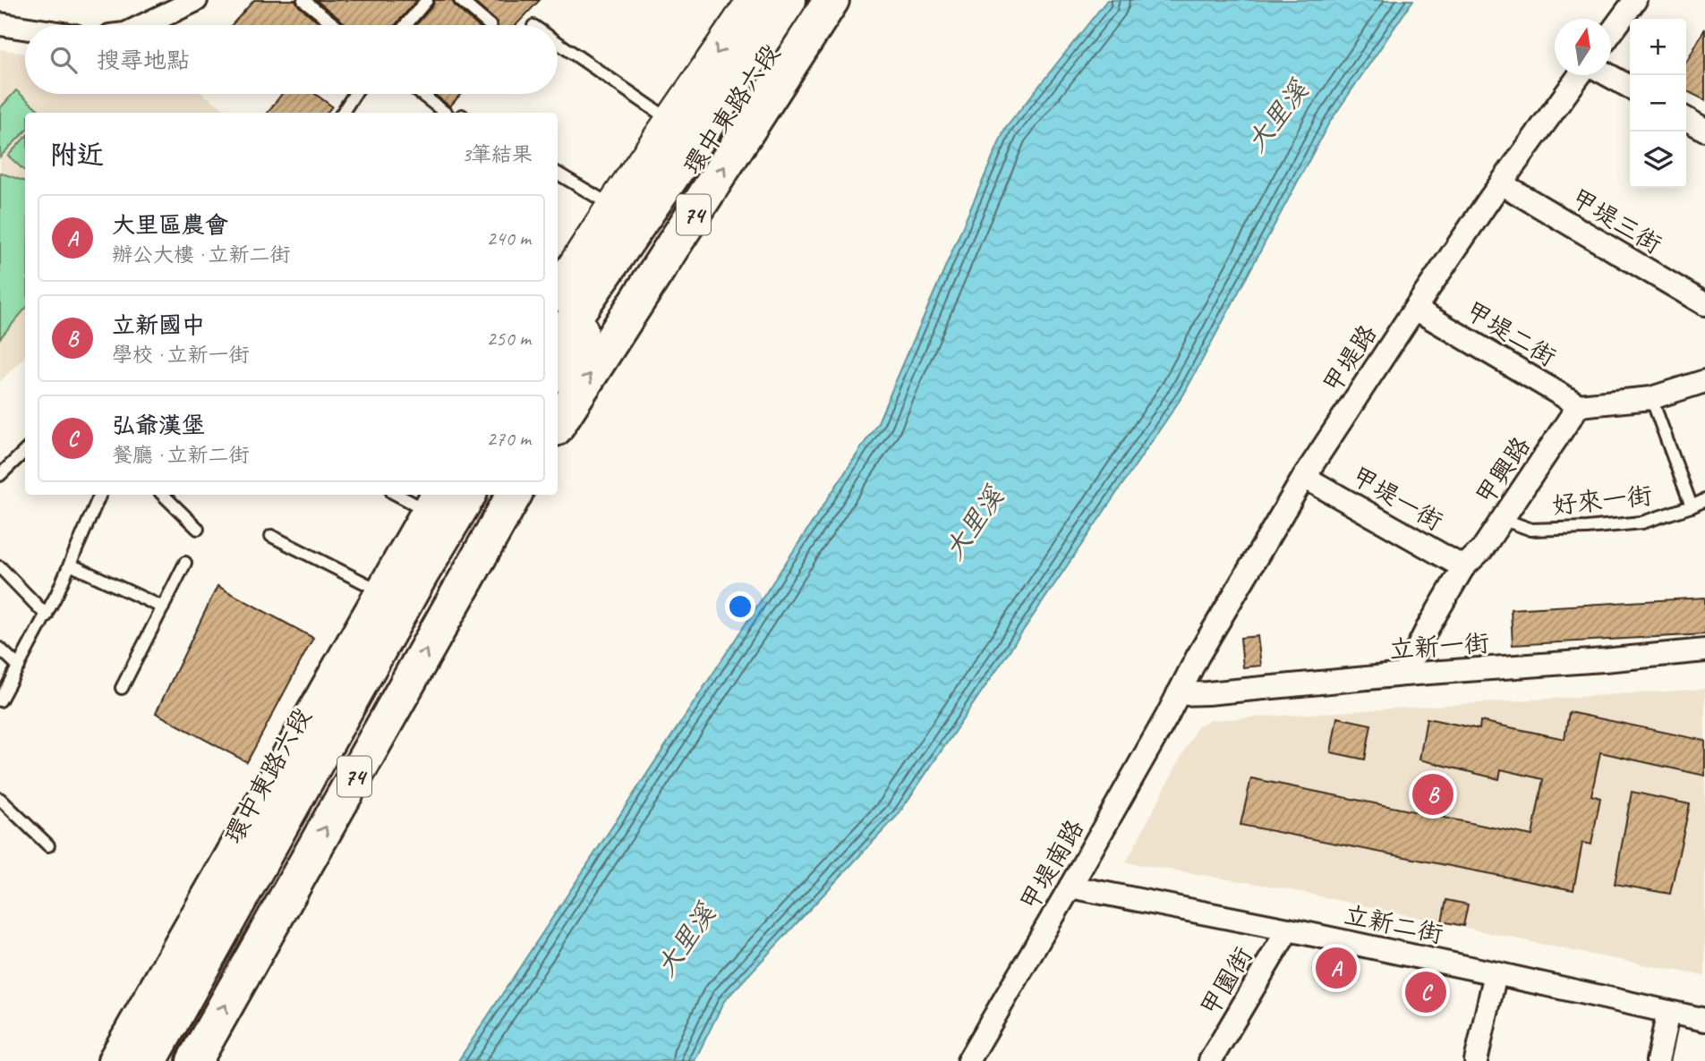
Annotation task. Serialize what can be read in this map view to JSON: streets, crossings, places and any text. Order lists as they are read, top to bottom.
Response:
{
  "streets": {
    "highway": ["74"],
    "street": [
      "環中東路六段",
      "甲堤三街",
      "甲堤二街",
      "甲堤路",
      "甲興路",
      "甲堤一街",
      "立新一街",
      "甲堤南路",
      "立新二街",
      "甲園街"
    ],
    "lane": ["好來一街"]
  },
  "crossings": [
    ["甲堤三街", "甲堤路"],
    ["甲堤二街", "甲堤路"],
    ["甲堤二街", "甲興路"],
    ["甲堤路", "甲堤一街"],
    ["甲堤路", "立新一街"],
    ["甲堤路", "甲堤南路"],
    ["甲興路", "甲堤一街"],
    ["甲興路", "好來一街"],
    ["甲興路", "立新一街"],
    ["立新一街", "甲堤南路"],
    ["甲堤南路", "立新二街"],
    ["立新二街", "甲園街"]
  ],
  "water": ["大里溪"],
  "north": "top",
  "page": {
    "map_buttons": ["+", "−"],
    "search": "搜尋地點",
    "heading": ["附近", "3筆結果"],
    "list": [
      {
        "mark": "A",
        "name": "大里區農會",
        "note": "辦公大樓 · 立新二街",
        "value": "240 m"
      },
      {
        "mark": "B",
        "name": "立新國中",
        "note": "學校 · 立新一街",
        "value": "250 m"
      },
      {
        "mark": "C",
        "name": "弘爺漢堡",
        "note": "餐廳 · 立新二街",
        "value": "270 m"
      }
    ],
    "pins": ["B", "A", "C"]
  }
}
